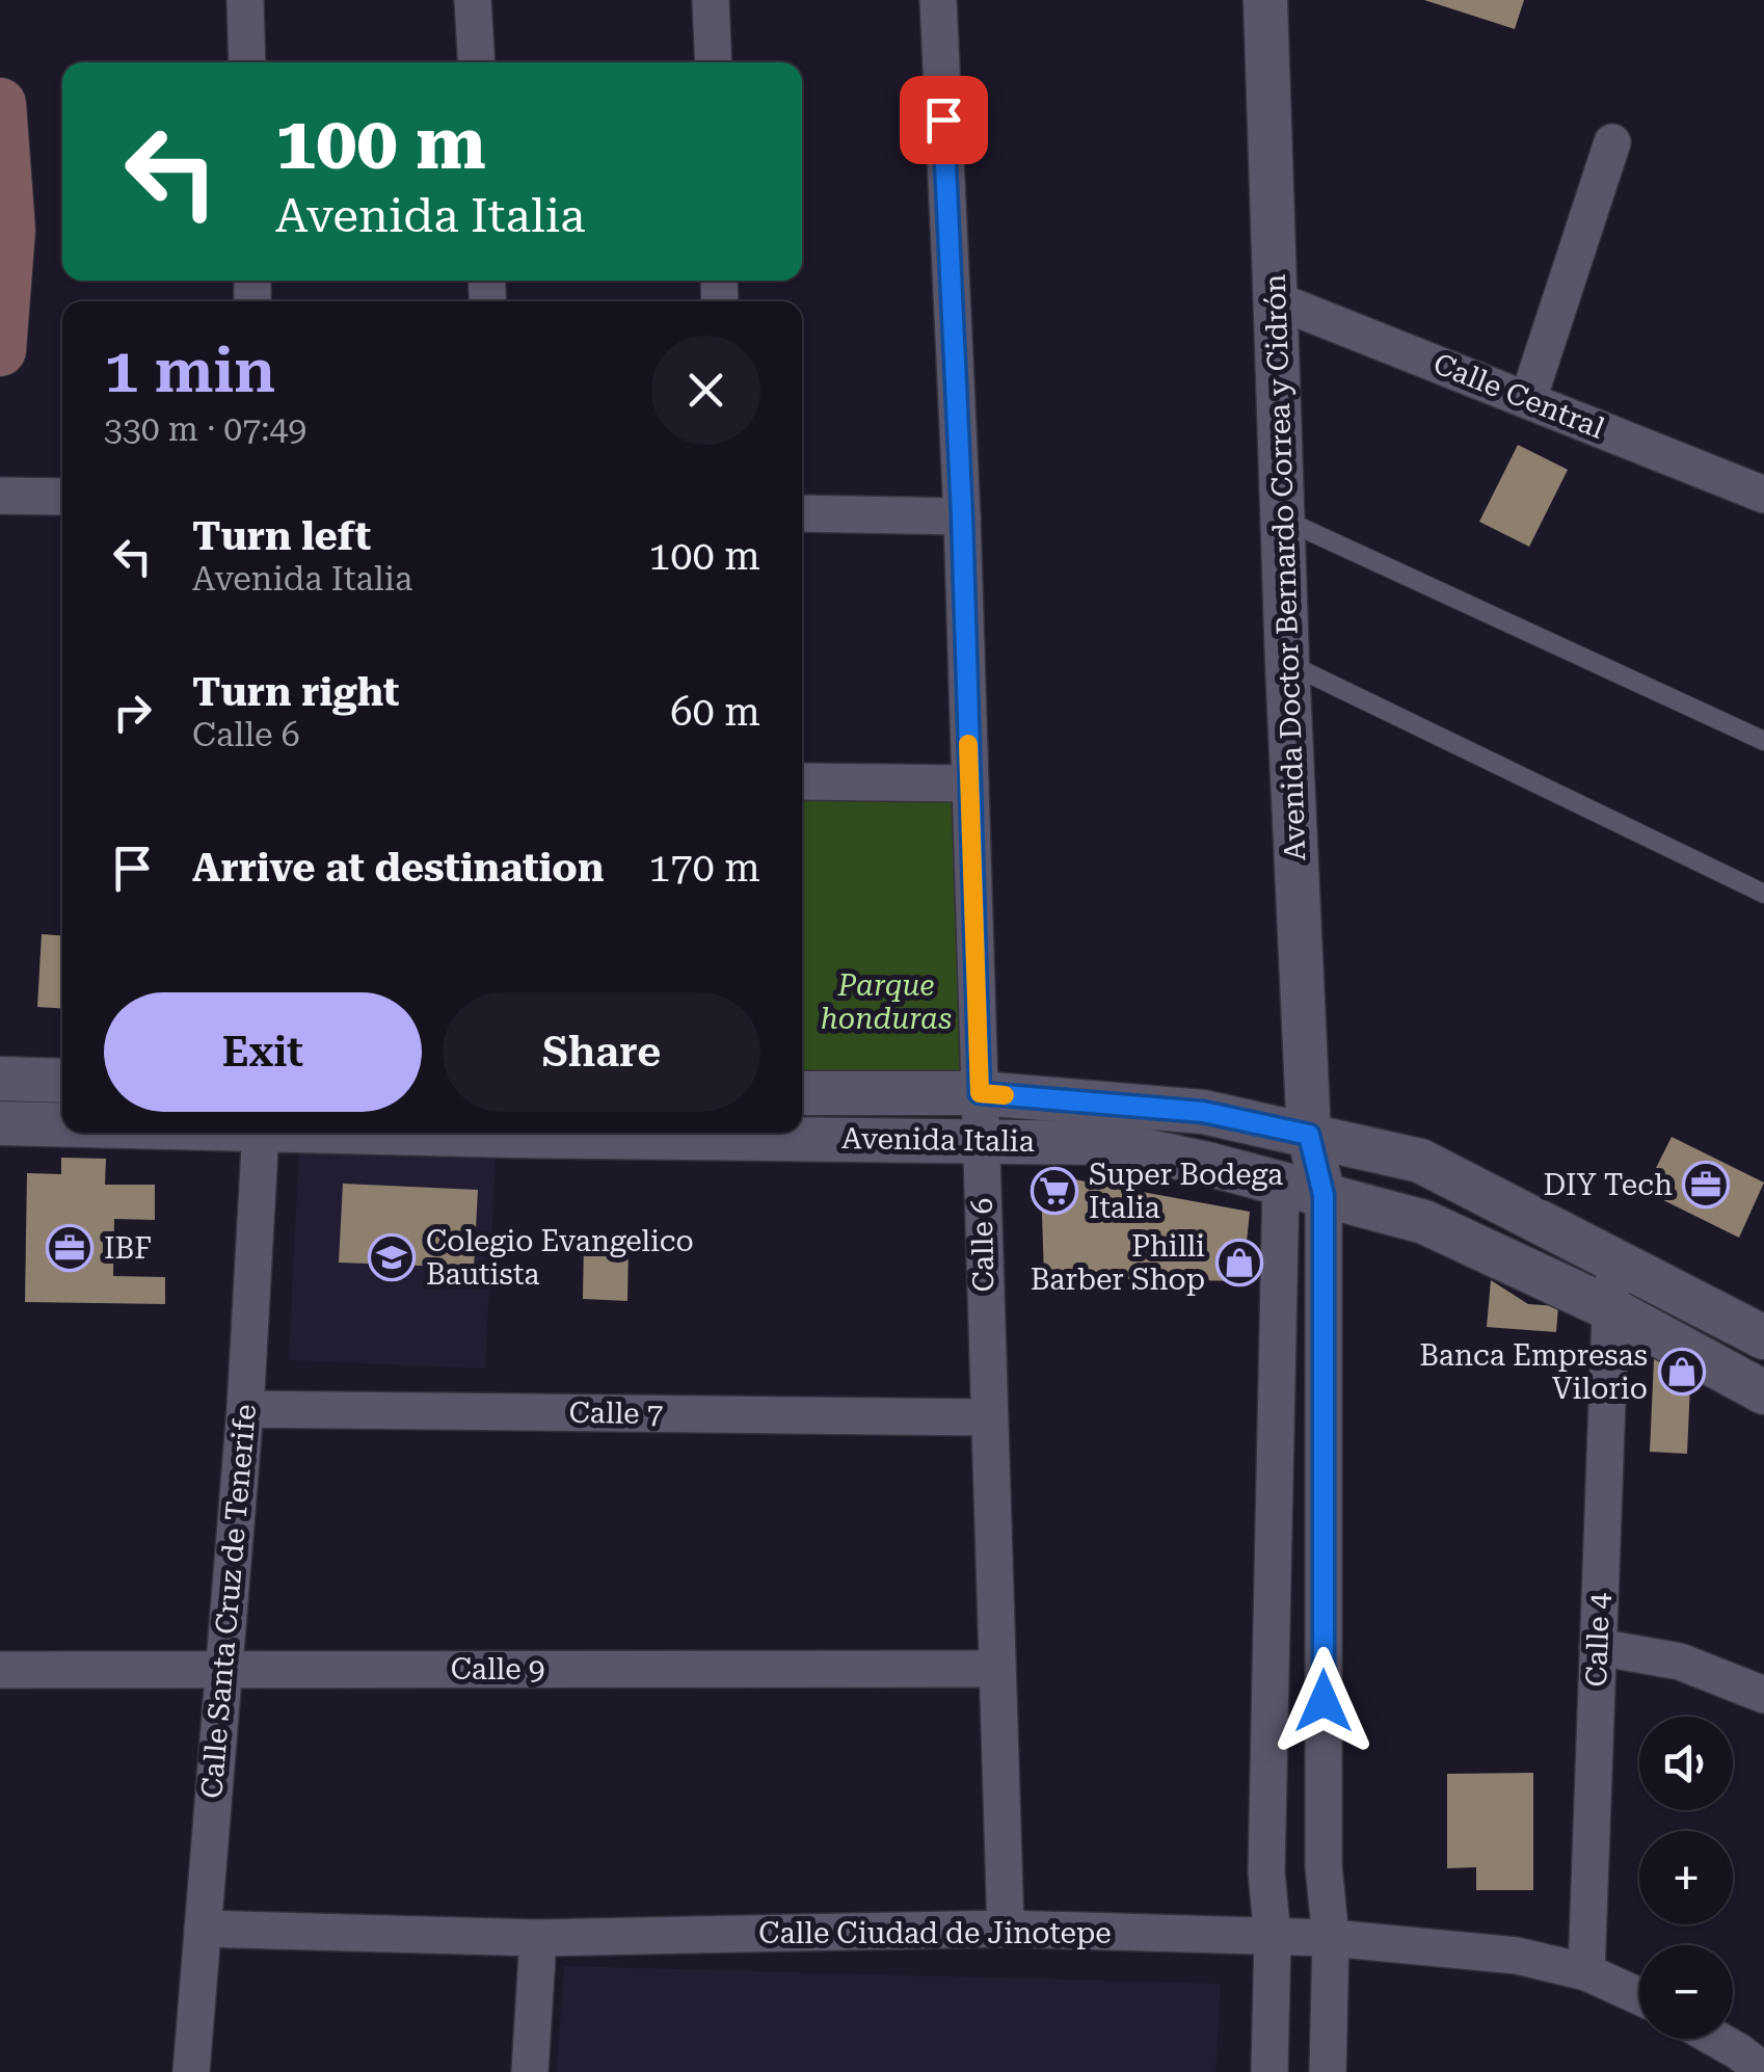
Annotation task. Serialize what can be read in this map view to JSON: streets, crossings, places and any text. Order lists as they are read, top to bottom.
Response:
{
  "streets": {
    "street": [
      "Calle Central",
      "Avenida Doctor Bernardo Correa y Cidrón",
      "Avenida Italia",
      "Calle 6",
      "Calle 7",
      "Calle Santa Cruz de Tenerife",
      "Calle 4",
      "Calle 9",
      "Calle Ciudad de Jinotepe"
    ]
  },
  "crossings": [
    ["Calle Central", "Avenida Doctor Bernardo Correa y Cidrón"],
    ["Avenida Doctor Bernardo Correa y Cidrón", "Avenida Italia"],
    ["Avenida Doctor Bernardo Correa y Cidrón", "Calle Ciudad de Jinotepe"],
    ["Avenida Italia", "Calle 6"],
    ["Avenida Italia", "Calle 4"],
    ["Calle 6", "Calle 7"],
    ["Calle 6", "Calle 9"],
    ["Calle 6", "Calle Ciudad de Jinotepe"],
    ["Calle 7", "Calle Santa Cruz de Tenerife"],
    ["Calle Santa Cruz de Tenerife", "Calle 9"],
    ["Calle Santa Cruz de Tenerife", "Calle Ciudad de Jinotepe"],
    ["Calle 4", "Calle Ciudad de Jinotepe"]
  ],
  "parks": ["Parque honduras"],
  "places": {
    "office": ["DIY Tech", "IBF"],
    "supermarket": ["Super Bodega Italia"],
    "school or university": ["Colegio Evangelico Bautista"],
    "shop": ["Philli Barber Shop", "Banca Empresas Vilorio"]
  },
  "page": {
    "turn": ["100 m", "Avenida Italia"],
    "heading": ["1 min", "330 m · 07:49"],
    "list": [
      {
        "name": "Turn left",
        "note": "Avenida Italia",
        "value": "100 m"
      },
      {
        "name": "Turn right",
        "note": "Calle 6",
        "value": "60 m"
      },
      {
        "name": "Arrive at destination",
        "value": "170 m"
      }
    ],
    "buttons": ["Exit", "Share"],
    "map_buttons": ["+", "−"]
  }
}
